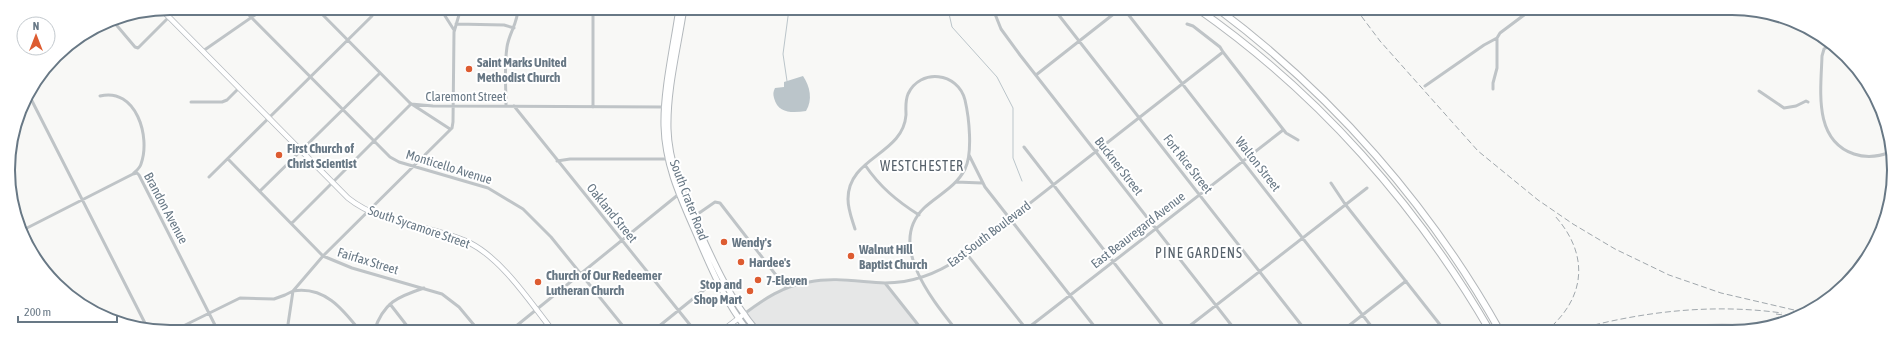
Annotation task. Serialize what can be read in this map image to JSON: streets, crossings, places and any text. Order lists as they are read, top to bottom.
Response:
{
  "streets": {
    "main road": ["South Crater Road", "South Sycamore Street", "East South Boulevard"],
    "street": [
      "Claremont Street",
      "Fort Rice Street",
      "Walton Street",
      "Buckner Street",
      "Monticello Avenue",
      "Brandon Avenue",
      "Oakland Street",
      "East Beauregard Avenue",
      "Fairfax Street"
    ]
  },
  "crossings": [
    ["Claremont Street", "Monticello Avenue"],
    ["Claremont Street", "South Crater Road"],
    ["Claremont Street", "Oakland Street"],
    ["Claremont Street", "South Sycamore Street"],
    ["Claremont Street", "Fairfax Street"],
    ["Fort Rice Street", "East Beauregard Avenue"],
    ["Fort Rice Street", "East South Boulevard"],
    ["Walton Street", "East Beauregard Avenue"],
    ["Walton Street", "East South Boulevard"],
    ["Buckner Street", "East Beauregard Avenue"],
    ["Buckner Street", "East South Boulevard"],
    ["South Crater Road", "East South Boulevard"]
  ],
  "districts": ["WESTCHESTER", "PINE GARDENS"],
  "places": [
    "Saint Marks United Methodist Church",
    "First Church of Christ Scientist",
    "Wendy's",
    "Walnut Hill Baptist Church",
    "Hardee's",
    "7-Eleven",
    "Church of Our Redeemer Lutheran Church",
    "Stop and Shop Mart"
  ],
  "scale_bar": "200 m",
  "north": "top"
}
